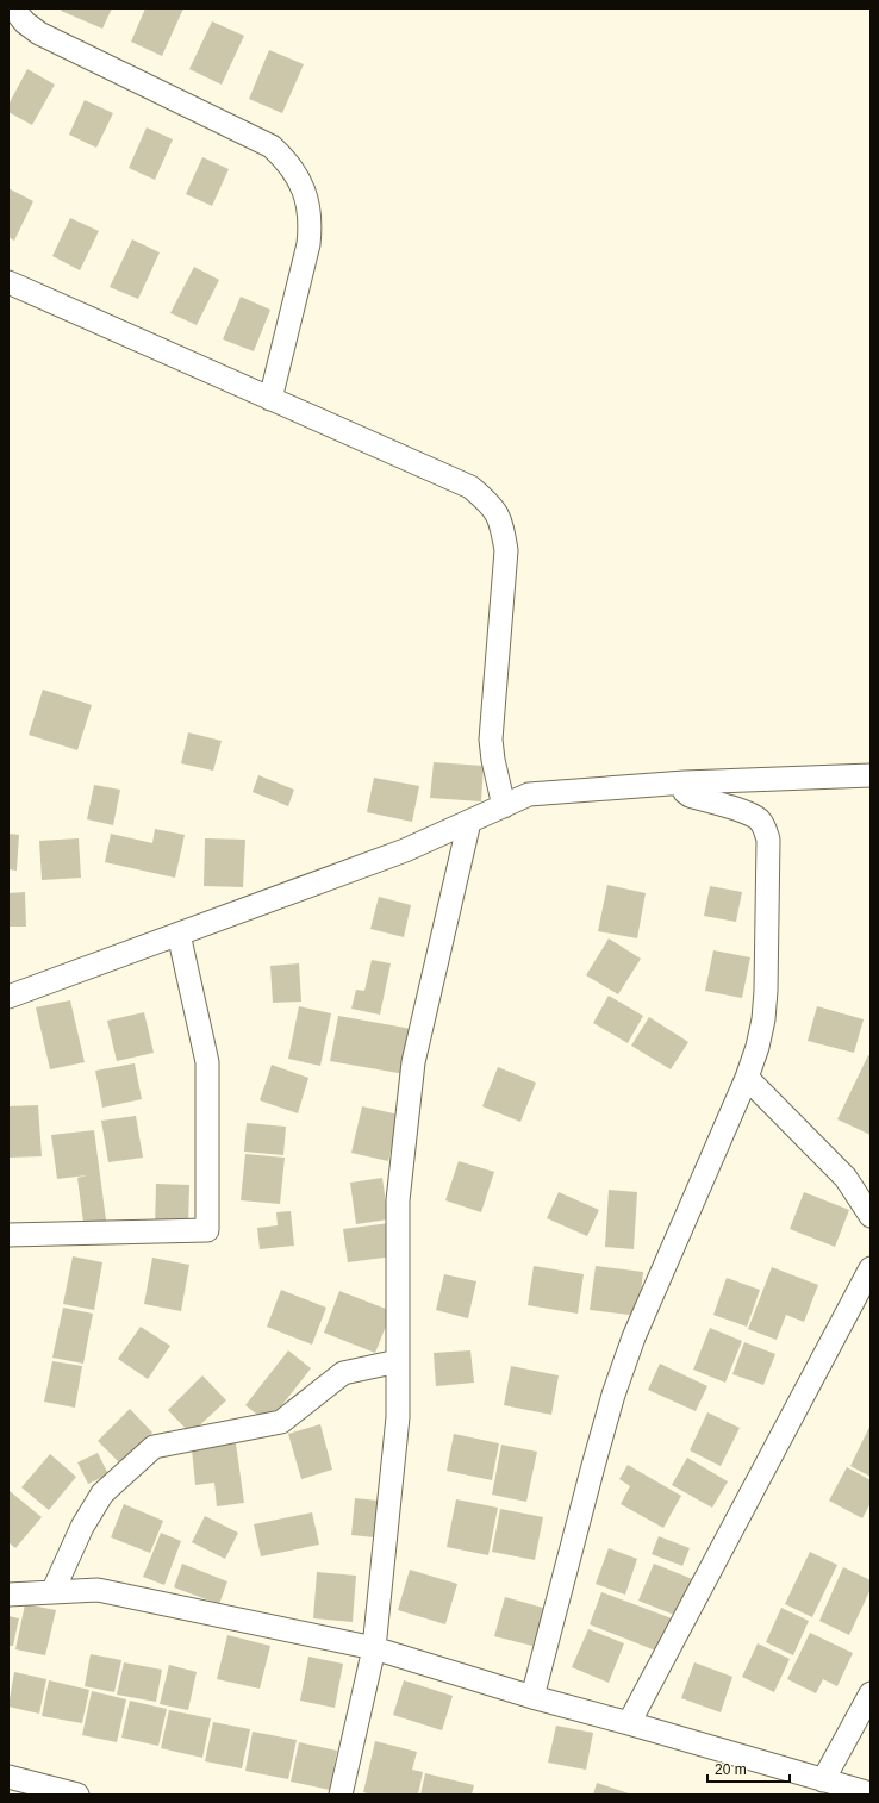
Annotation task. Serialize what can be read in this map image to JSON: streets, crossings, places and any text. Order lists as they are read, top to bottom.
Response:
{
  "scale_bar": "20 m"
}
